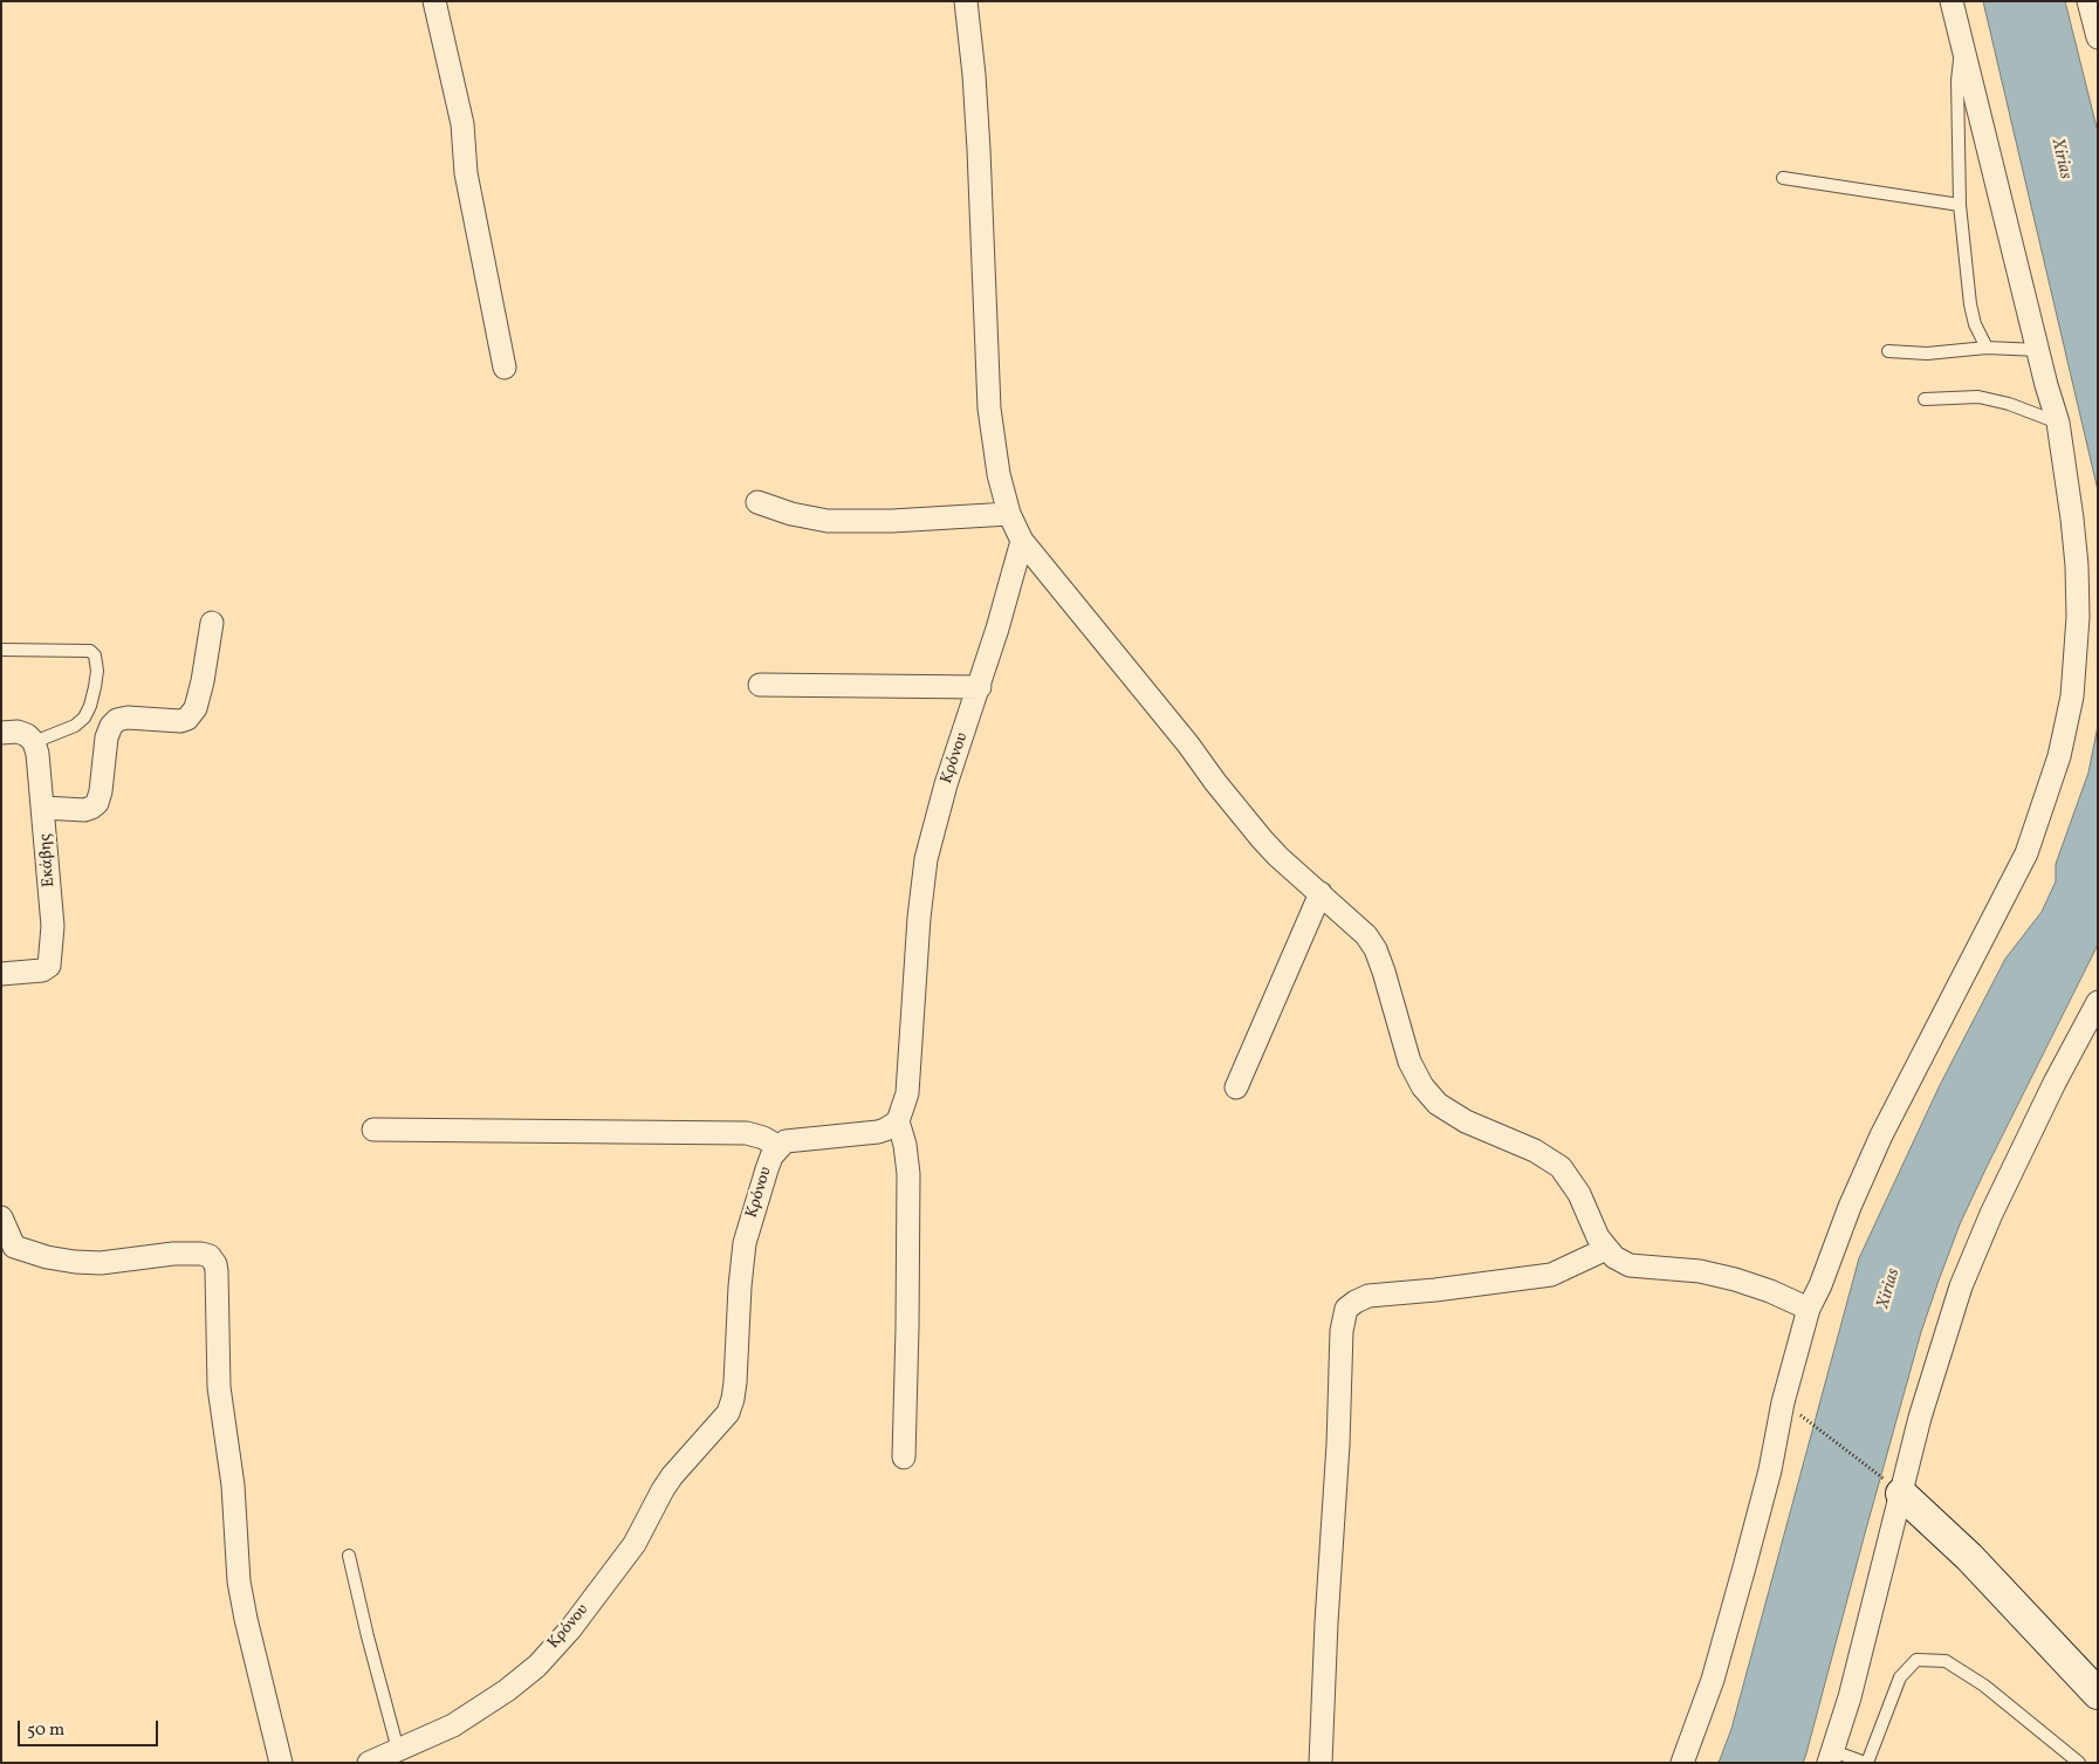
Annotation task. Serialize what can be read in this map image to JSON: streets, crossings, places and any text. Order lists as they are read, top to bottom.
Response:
{
  "streets": {
    "street": ["Κρόνου", "Εκάβης"]
  },
  "water": ["Xirias"],
  "scale_bar": "50 m"
}
